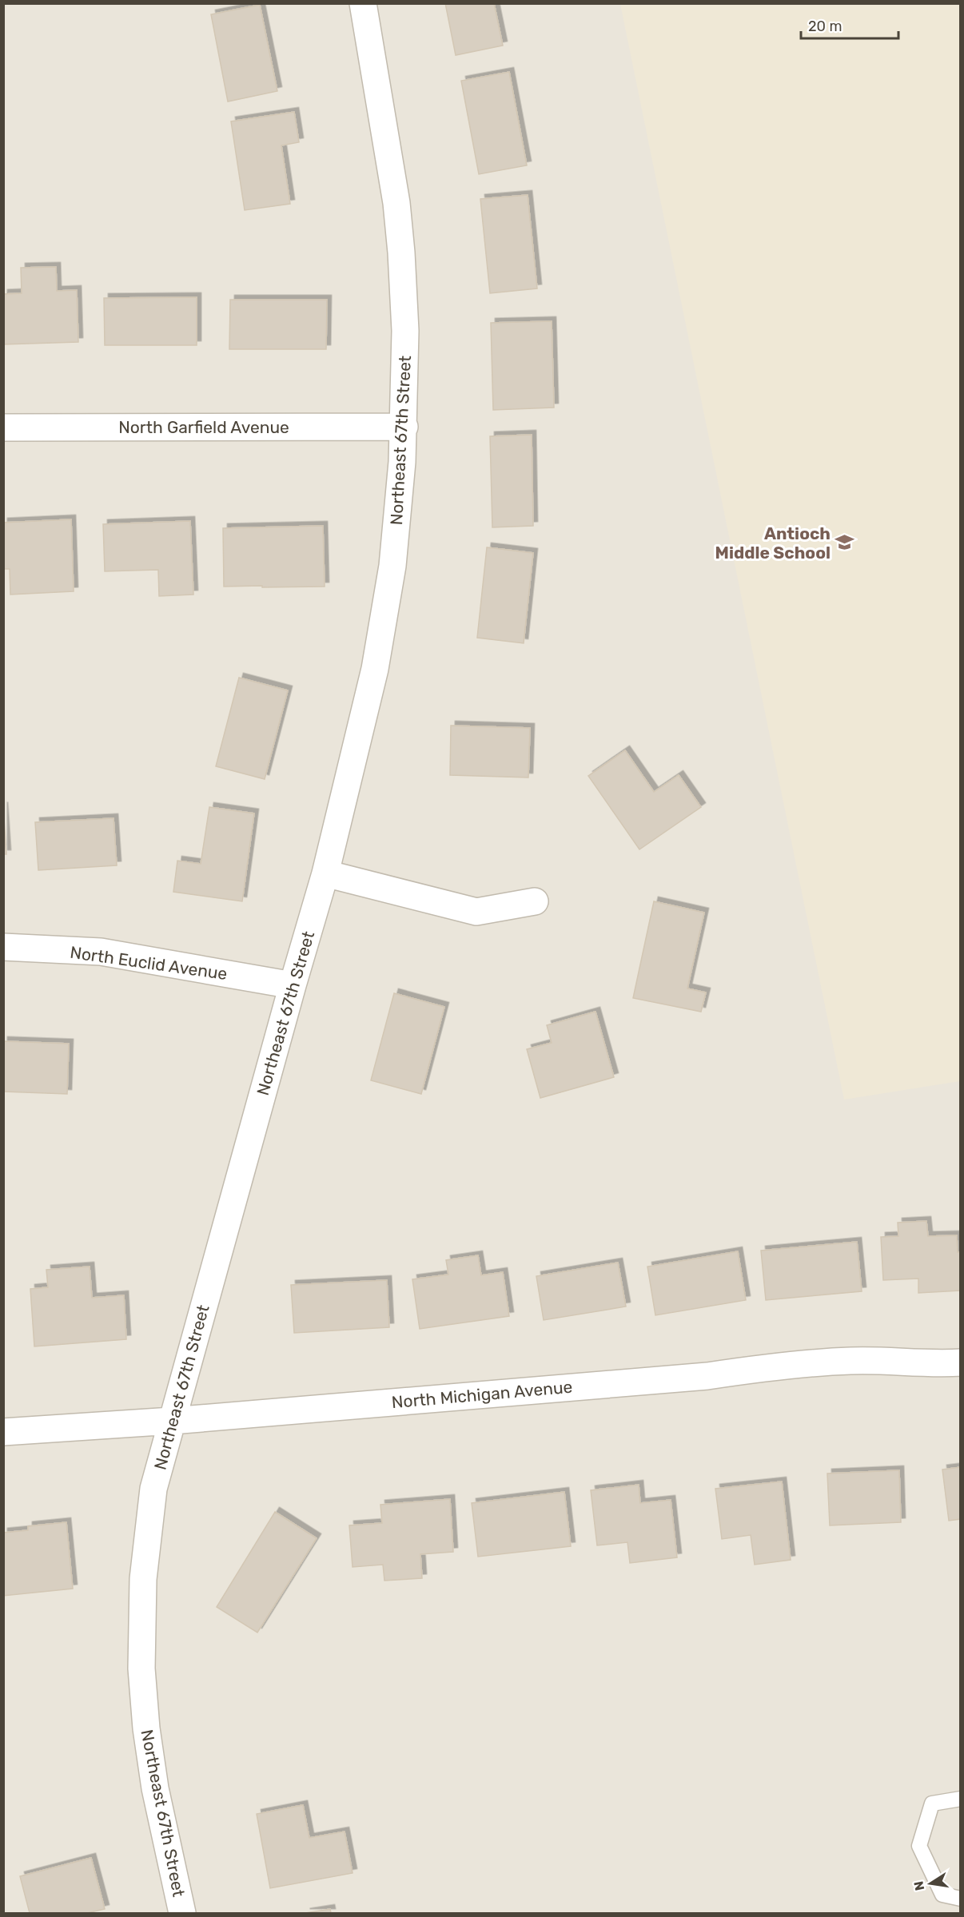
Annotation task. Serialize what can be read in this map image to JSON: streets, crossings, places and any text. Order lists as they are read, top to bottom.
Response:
{
  "streets": {
    "street": [
      "North Garfield Avenue",
      "Northeast 67th Street",
      "North Euclid Avenue",
      "North Michigan Avenue"
    ]
  },
  "crossings": [
    ["North Garfield Avenue", "Northeast 67th Street"],
    ["Northeast 67th Street", "North Euclid Avenue"],
    ["Northeast 67th Street", "North Michigan Avenue"]
  ],
  "places": {
    "school or university": ["Antioch Middle School"]
  },
  "scale_bar": "20 m",
  "north": "left"
}
